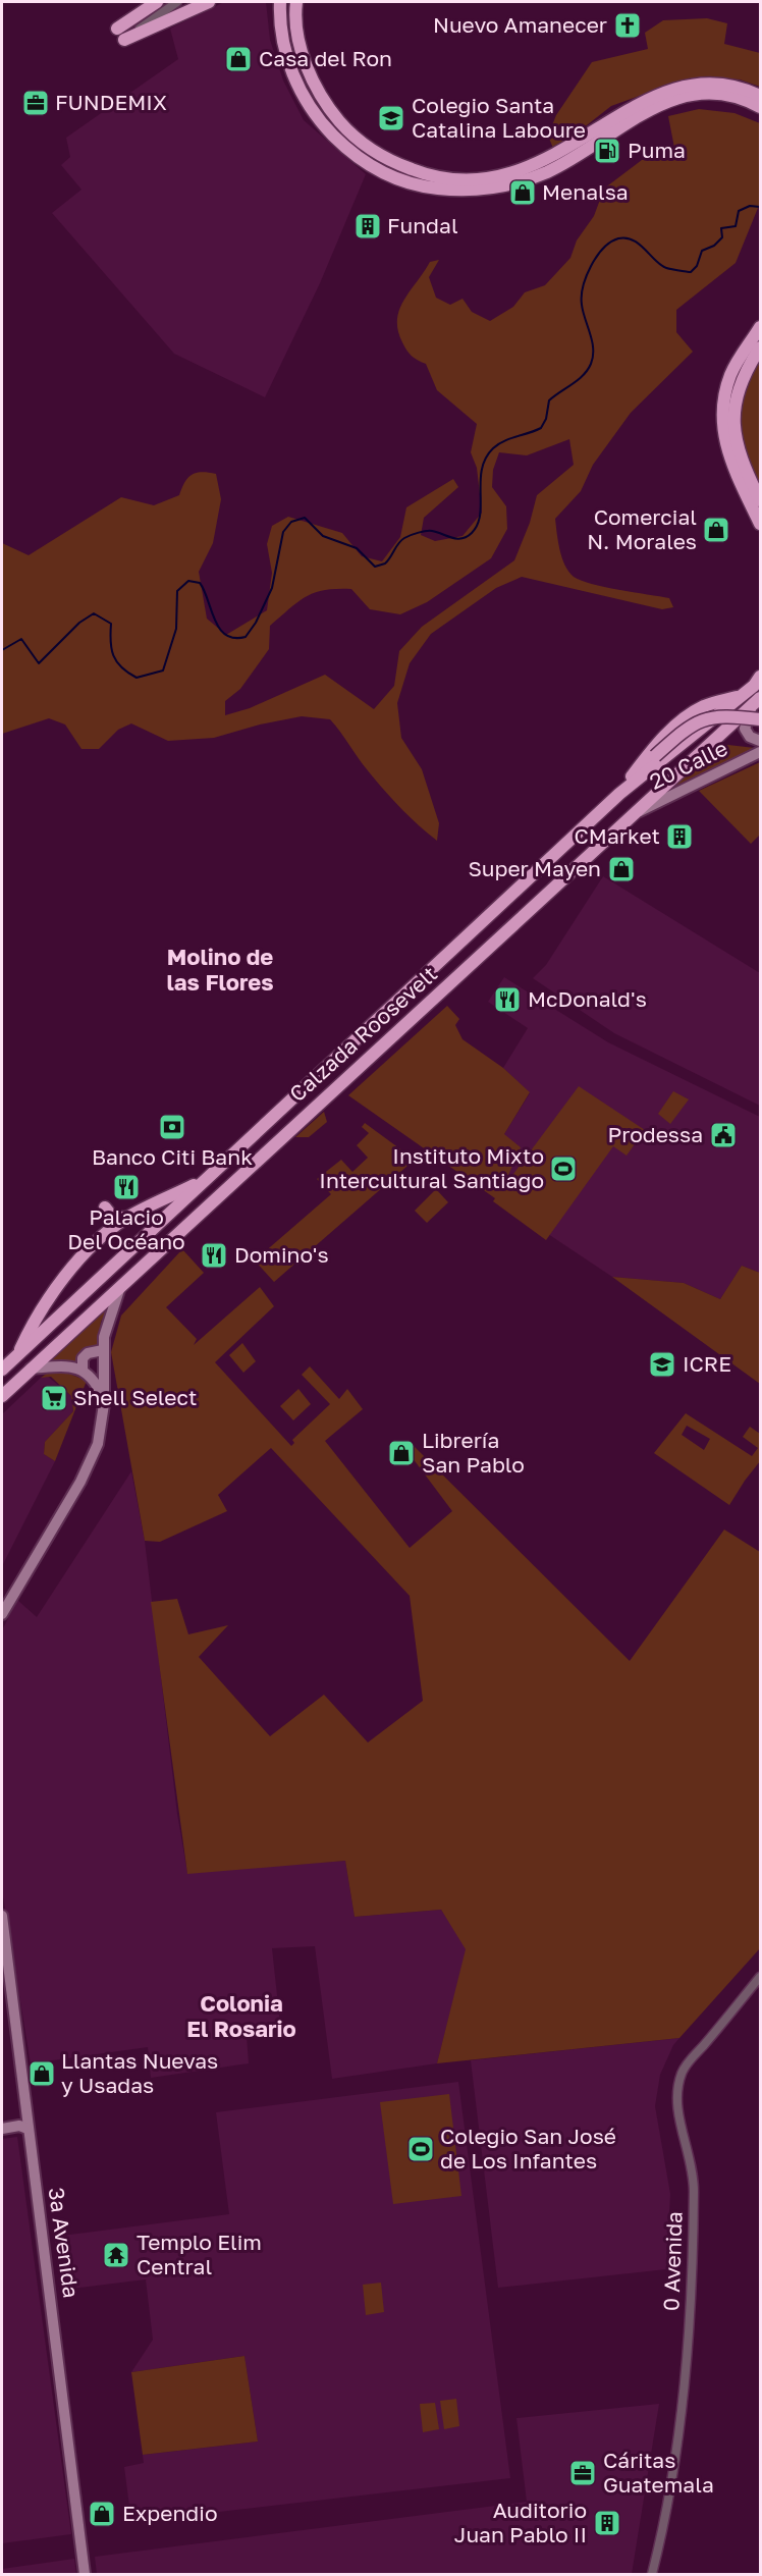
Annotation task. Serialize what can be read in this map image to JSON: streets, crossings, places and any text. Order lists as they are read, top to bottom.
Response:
{
  "streets": {
    "highway": ["Calzada Roosevelt"],
    "main road": ["20 Calle", "3a Avenida"],
    "street": ["0 Avenida"]
  },
  "crossings": [
    ["20 Calle", "Calzada Roosevelt"]
  ],
  "districts": ["Molino de las Flores", "Colonia El Rosario"],
  "places": {
    "church": ["Nuevo Amanecer"],
    "shop": [
      "Casa del Ron",
      "Menalsa",
      "Comercial N. Morales",
      "Super Mayen",
      "Librería San Pablo",
      "Llantas Nuevas y Usadas",
      "Expendio"
    ],
    "office": ["FUNDEMIX", "Cáritas Guatemala"],
    "school or university": ["Colegio Santa Catalina Laboure", "ICRE"],
    "fuel station": ["Puma"],
    "building": ["Fundal", "CMarket", "Auditorio Juan Pablo II"],
    "restaurant": ["McDonald's", "Palacio Del Océano", "Domino's"],
    "bank": ["Banco Citi Bank"],
    "public building": ["Prodessa"],
    "sports": ["Instituto Mixto Intercultural Santiago", "Colegio San José de Los Infantes"],
    "supermarket": ["Shell Select"],
    "temple": ["Templo Elim Central"]
  }
}
